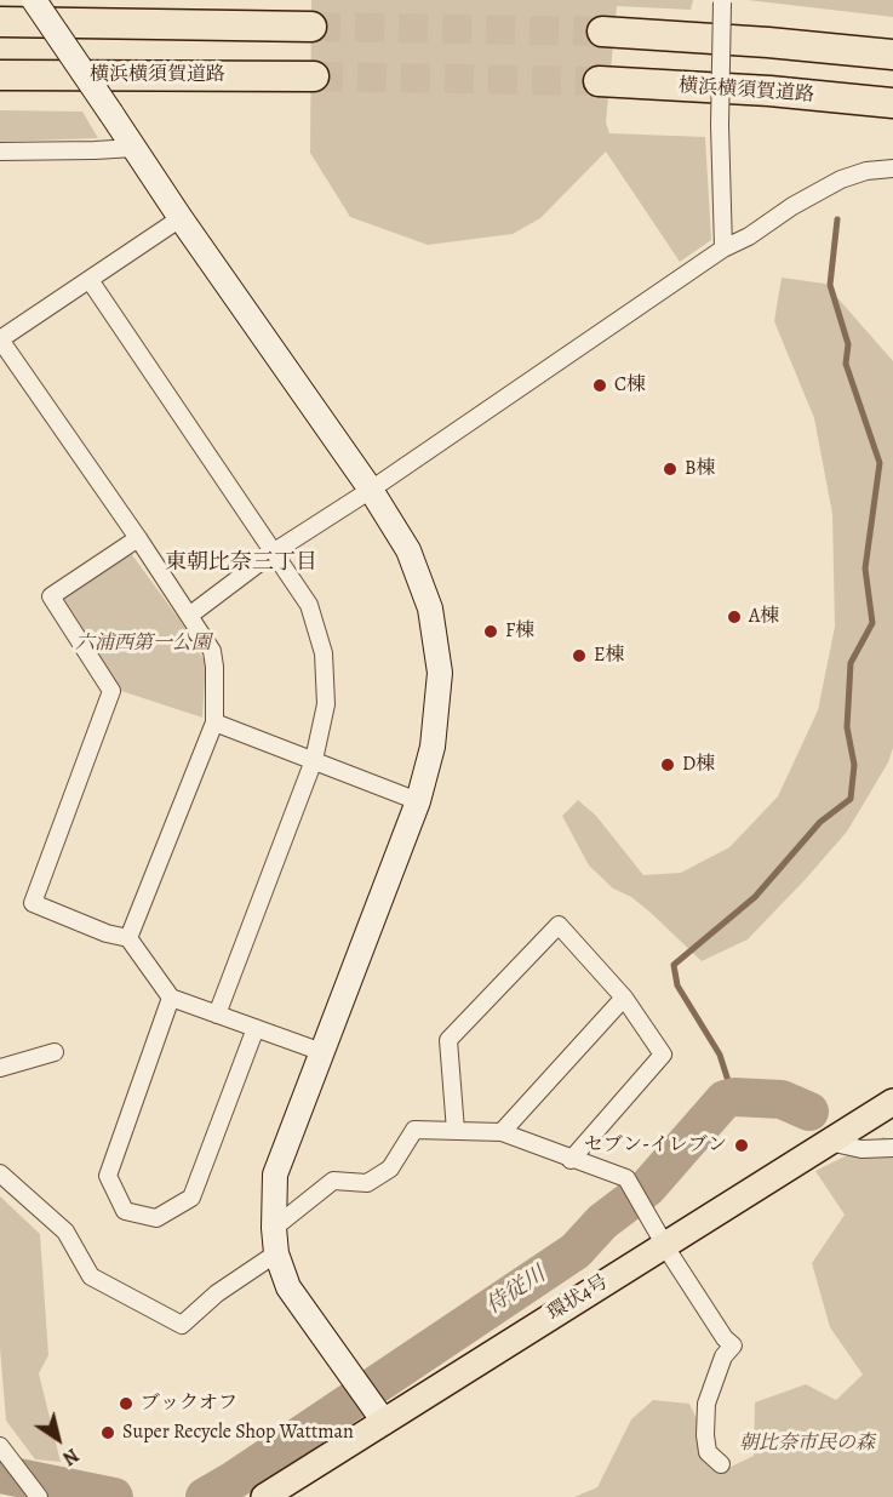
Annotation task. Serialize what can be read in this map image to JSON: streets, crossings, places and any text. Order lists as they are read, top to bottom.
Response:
{
  "streets": {
    "highway": ["横浜横須賀道路"],
    "main road": ["環状4号"]
  },
  "districts": ["東朝比奈三丁目"],
  "water": ["侍従川"],
  "parks": ["六浦西第一公園", "朝比奈市民の森"],
  "places": [
    "C棟",
    "B棟",
    "A棟",
    "F棟",
    "E棟",
    "D棟",
    "セブン-イレブン",
    "ブックオフ",
    "Super Recycle Shop Wattman"
  ],
  "north": "bottom right"
}
